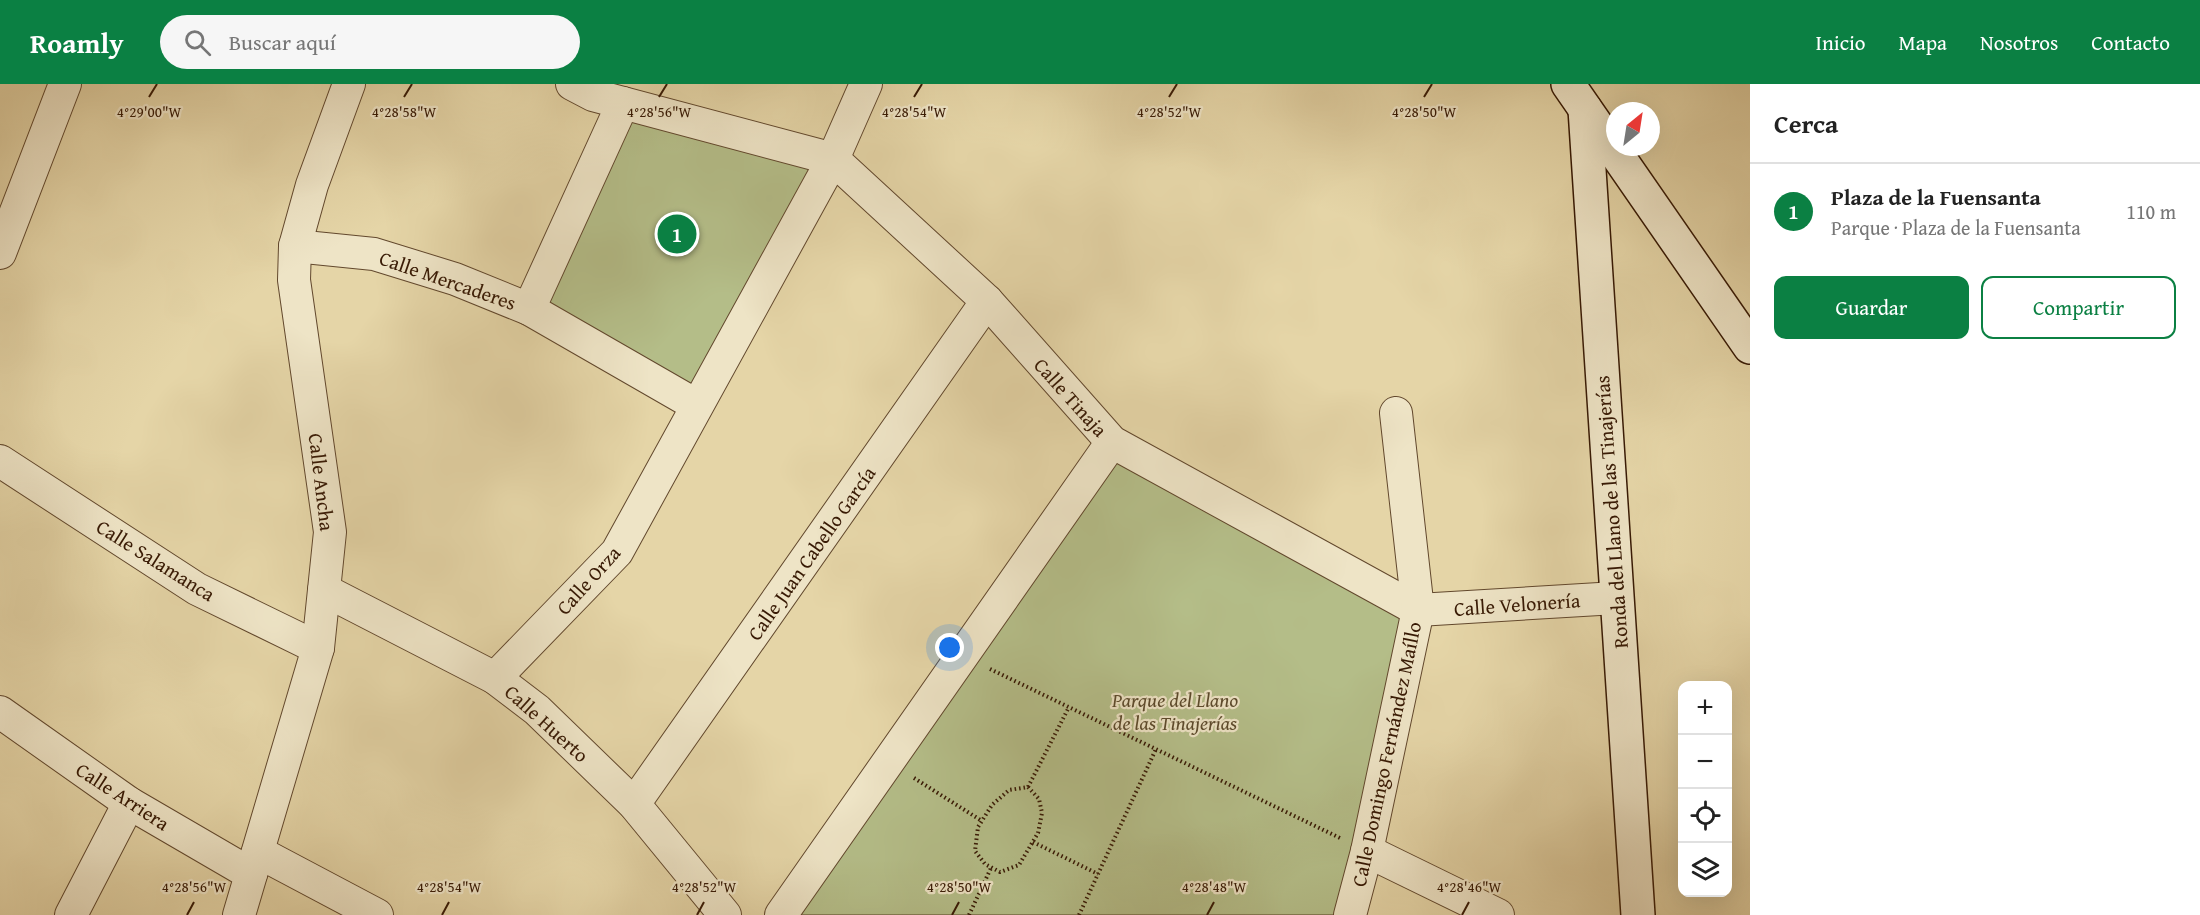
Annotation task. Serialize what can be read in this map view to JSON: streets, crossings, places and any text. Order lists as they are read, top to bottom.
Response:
{
  "streets": {
    "street": [
      "Calle Mercaderes",
      "Calle Tinaja",
      "Calle Ancha",
      "Ronda del Llano de las Tinajerías",
      "Calle Juan Cabello García",
      "Calle Salamanca",
      "Calle Orza",
      "Calle Velonería",
      "Calle Huerto",
      "Calle Domingo Fernández Maíllo",
      "Calle Arriera"
    ]
  },
  "crossings": [
    ["Calle Mercaderes", "Calle Ancha"],
    ["Calle Mercaderes", "Calle Orza"],
    ["Calle Tinaja", "Calle Juan Cabello García"],
    ["Calle Tinaja", "Calle Orza"],
    ["Calle Tinaja", "Calle Velonería"],
    ["Calle Tinaja", "Calle Domingo Fernández Maíllo"],
    ["Calle Ancha", "Calle Salamanca"],
    ["Calle Ancha", "Calle Huerto"],
    ["Calle Ancha", "Calle Arriera"],
    ["Ronda del Llano de las Tinajerías", "Calle Velonería"],
    ["Calle Juan Cabello García", "Calle Huerto"],
    ["Calle Orza", "Calle Huerto"],
    ["Calle Velonería", "Calle Domingo Fernández Maíllo"]
  ],
  "parks": ["Parque del Llano de las Tinajerías"],
  "north": "top right",
  "page": {
    "header": "Roamly",
    "search": "Buscar aquí",
    "nav": [
      "Inicio",
      "Mapa",
      "Nosotros",
      "Contacto"
    ],
    "heading": "Cerca",
    "list": [
      {
        "mark": "1",
        "name": "Plaza de la Fuensanta",
        "note": "Parque · Plaza de la Fuensanta",
        "value": "110 m"
      }
    ],
    "pins": "1",
    "buttons": ["Guardar", "Compartir"],
    "map_buttons": ["+", "−"]
  },
  "coordinates": [
    "4°29'00\"W",
    "4°28'58\"W",
    "4°28'56\"W",
    "4°28'54\"W",
    "4°28'52\"W",
    "4°28'50\"W",
    "4°28'48\"W",
    "4°28'46\"W"
  ]
}
